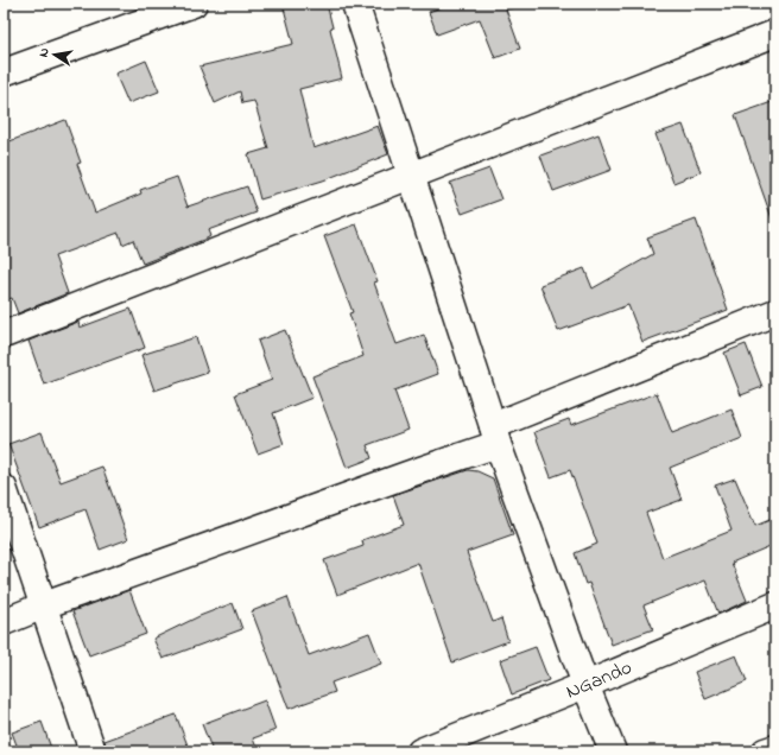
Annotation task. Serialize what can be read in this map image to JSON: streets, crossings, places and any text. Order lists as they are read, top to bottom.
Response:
{
  "streets": {
    "street": ["NGando"]
  },
  "north": "left"
}
